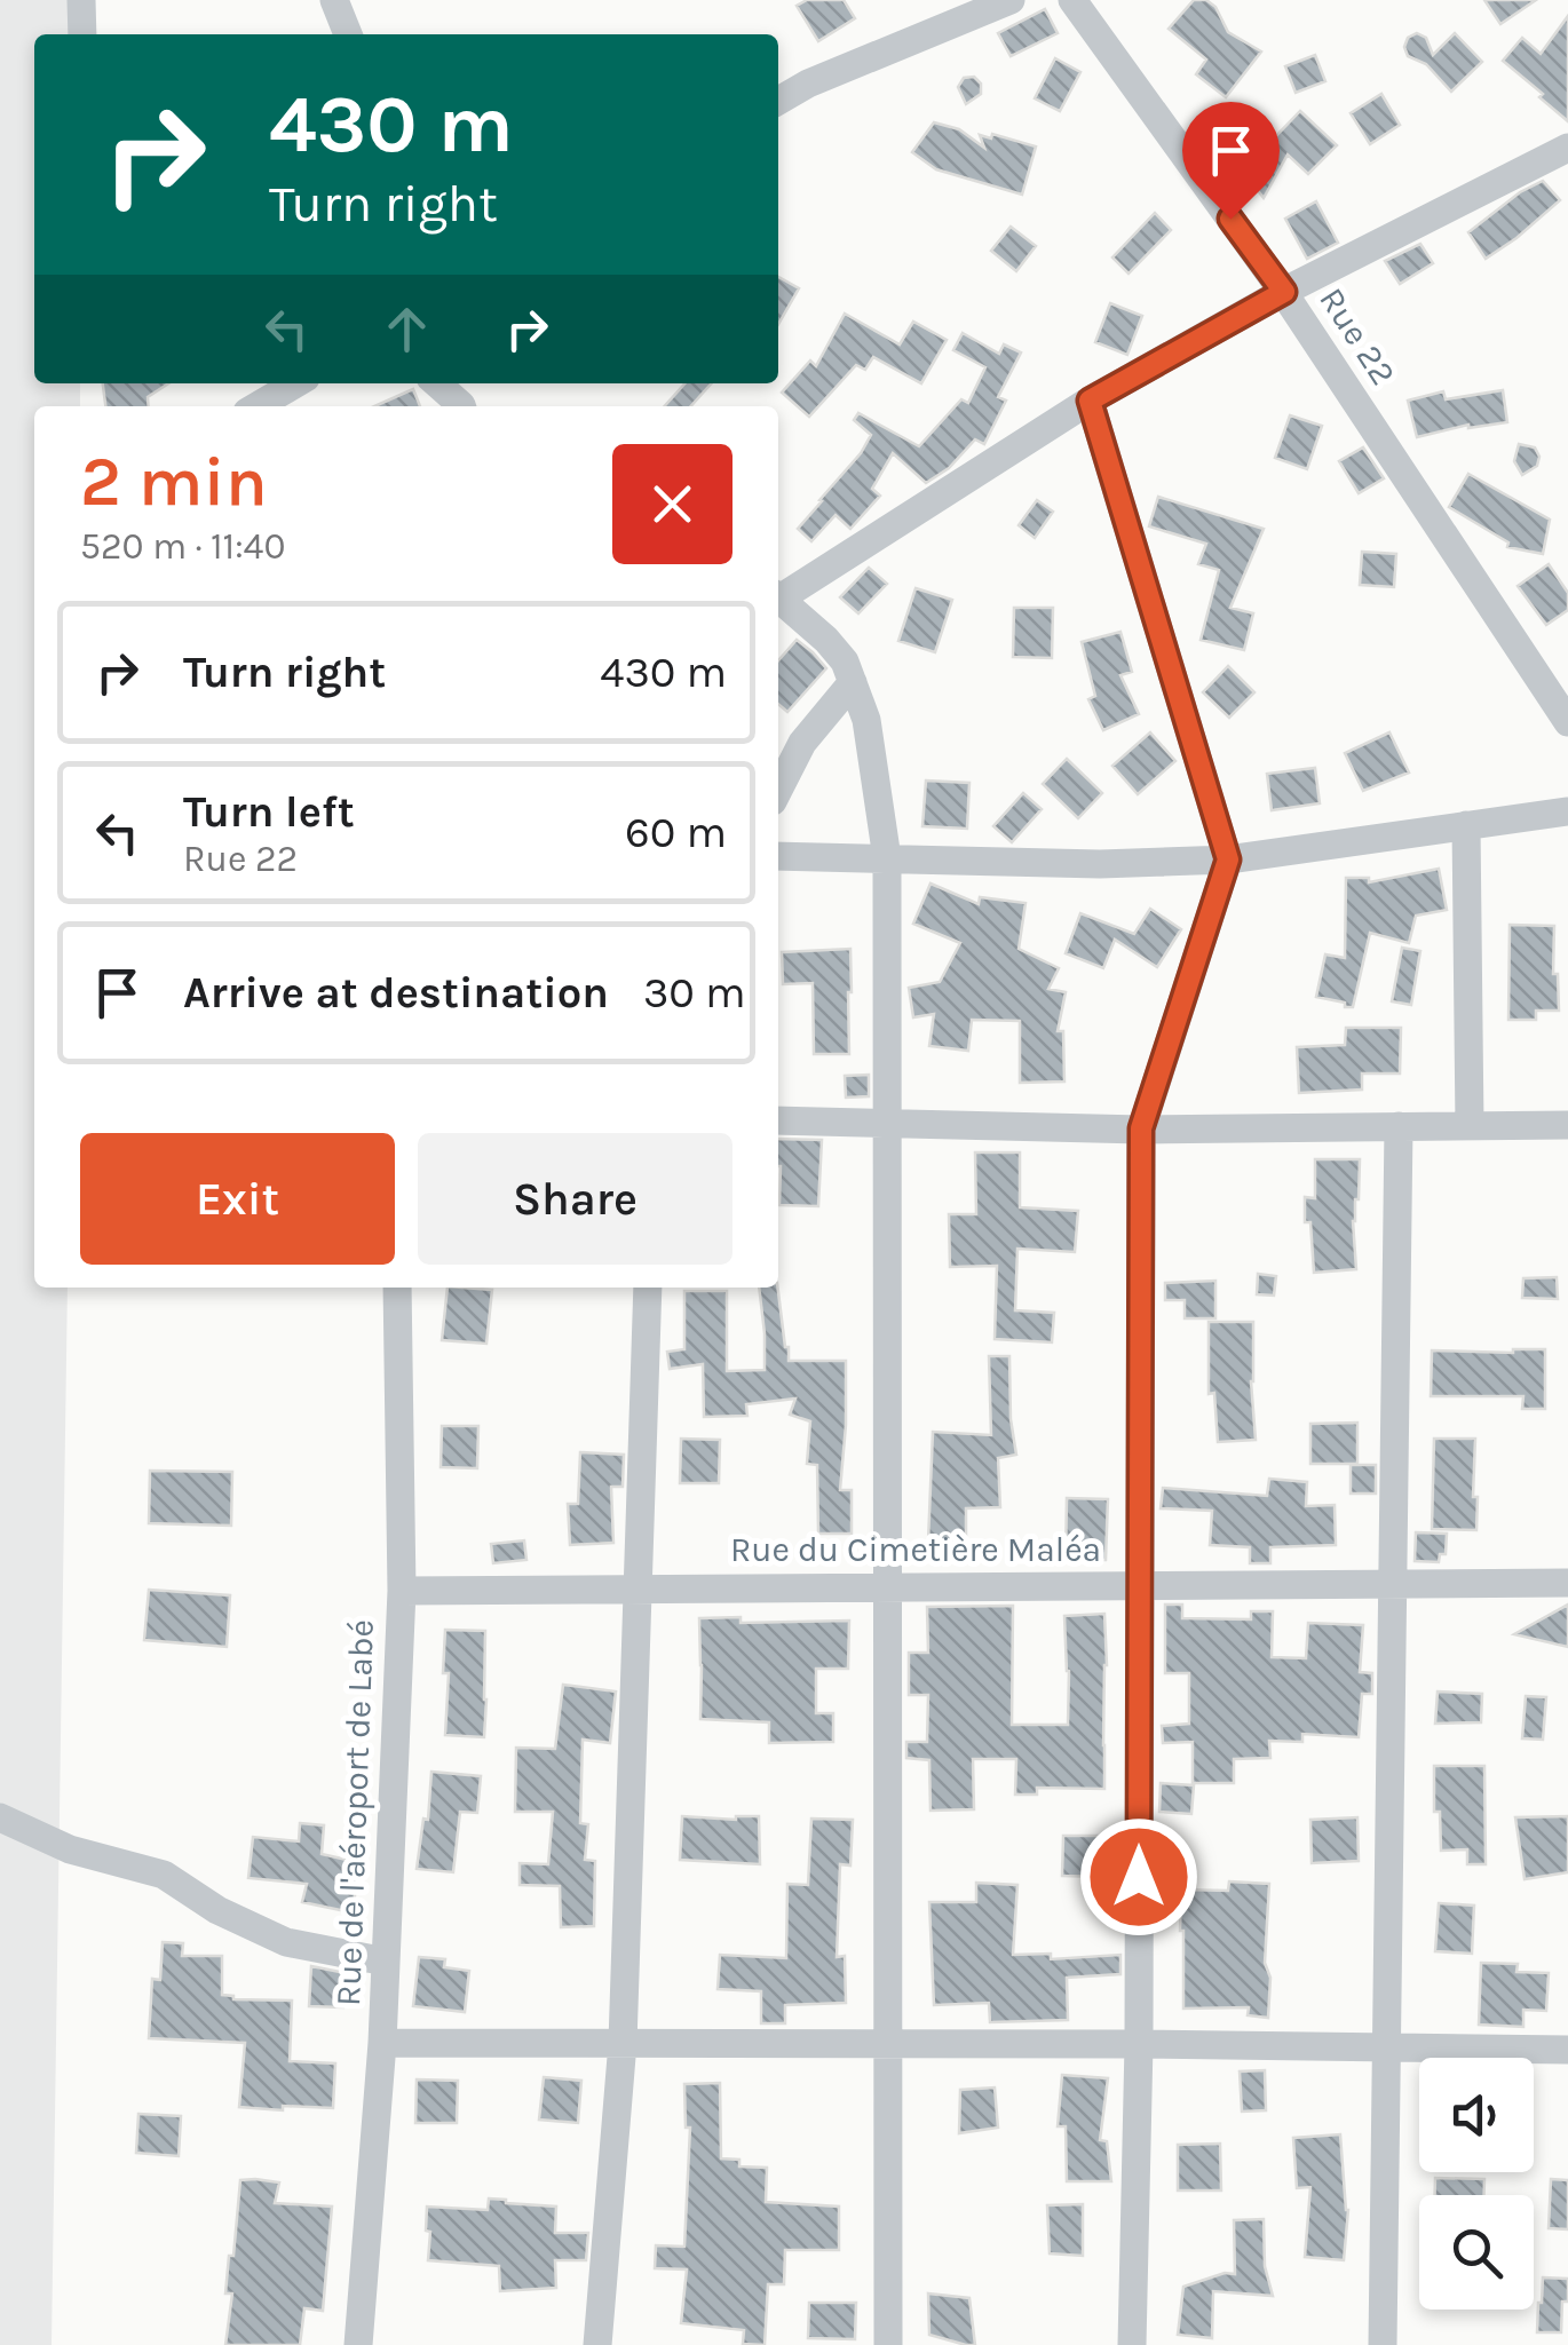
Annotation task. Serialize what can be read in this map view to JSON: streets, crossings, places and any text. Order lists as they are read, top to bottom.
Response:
{
  "streets": {
    "street": ["Rue 22", "Rue du Cimetière Maléa", "Rue de l'aéroport de Labé"]
  },
  "crossings": [
    ["Rue du Cimetière Maléa", "Rue de l'aéroport de Labé"]
  ],
  "page": {
    "turn": ["430 m", "Turn right"],
    "heading": ["2 min", "520 m · 11:40"],
    "list": [
      {
        "name": "Turn right",
        "value": "430 m"
      },
      {
        "name": "Turn left",
        "note": "Rue 22",
        "value": "60 m"
      },
      {
        "name": "Arrive at destination",
        "value": "30 m"
      }
    ],
    "buttons": ["Exit", "Share"]
  }
}
